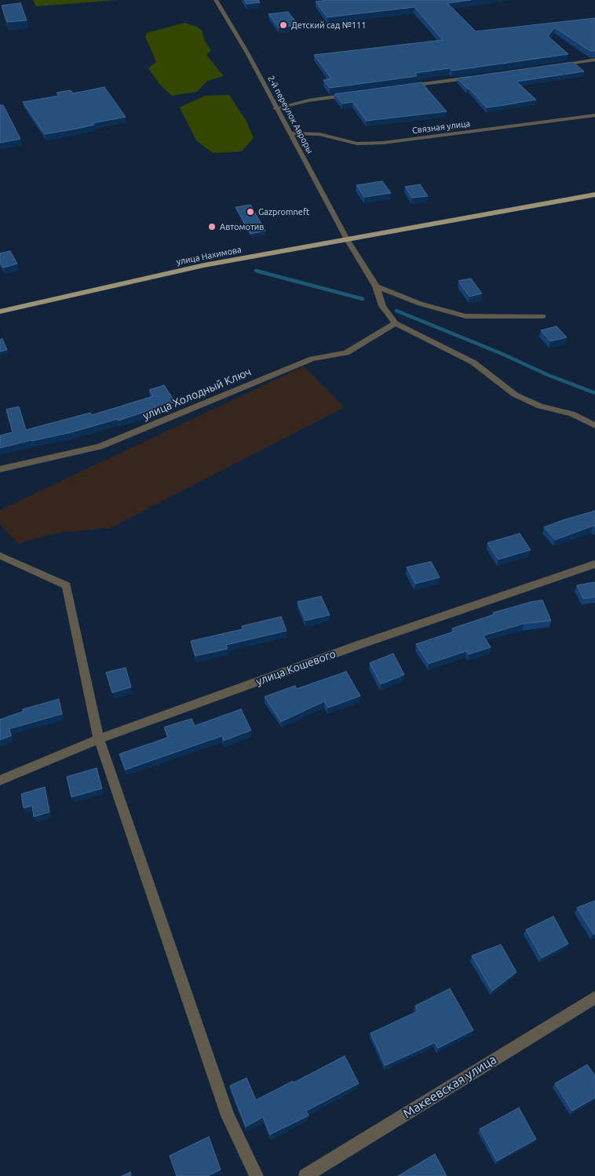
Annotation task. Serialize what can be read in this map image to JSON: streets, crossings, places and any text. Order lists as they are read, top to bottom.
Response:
{
  "streets": {
    "main road": ["улица Нахимова"],
    "street": [
      "2-й переулок Авроры",
      "Связная улица",
      "улица Холодный Ключ",
      "улица Кошевого",
      "Макеевская улица"
    ]
  },
  "crossings": [
    ["2-й переулок Авроры", "Связная улица"],
    ["2-й переулок Авроры", "улица Нахимова"],
    ["2-й переулок Авроры", "улица Холодный Ключ"]
  ],
  "places": ["Детский сад №111", "Gazpromneft", "Автомотив"]
}
